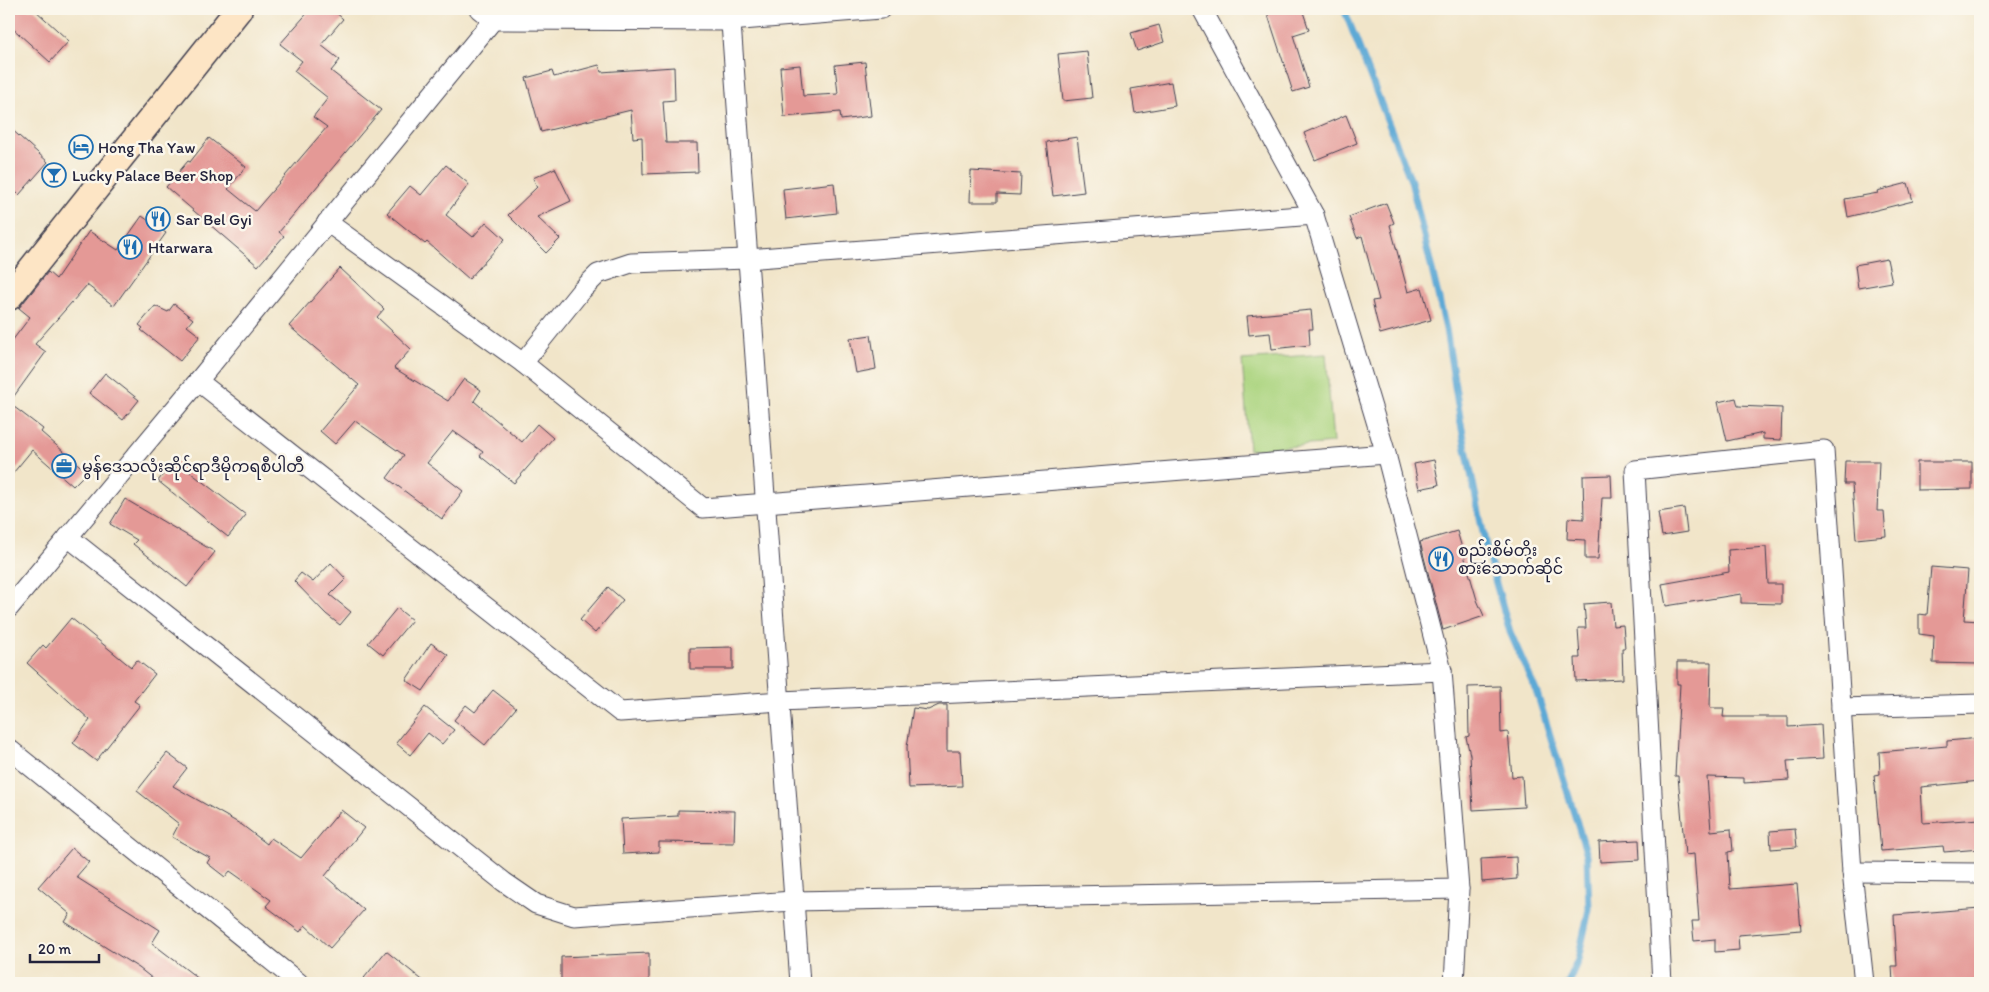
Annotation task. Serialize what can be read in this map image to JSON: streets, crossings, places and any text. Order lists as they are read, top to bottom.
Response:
{
  "places": {
    "hotel": ["Hong Tha Yaw"],
    "bar": ["Lucky Palace Beer Shop"],
    "restaurant": ["Sar Bel Gyi", "Htarwara", "စည်းစိမ်တိုး စားသောက်ဆိုင်"],
    "office": ["မွန်ဒေသလုံးဆိုင်ရာဒီမိုကရစီပါတီ"]
  },
  "scale_bar": "20 m"
}
